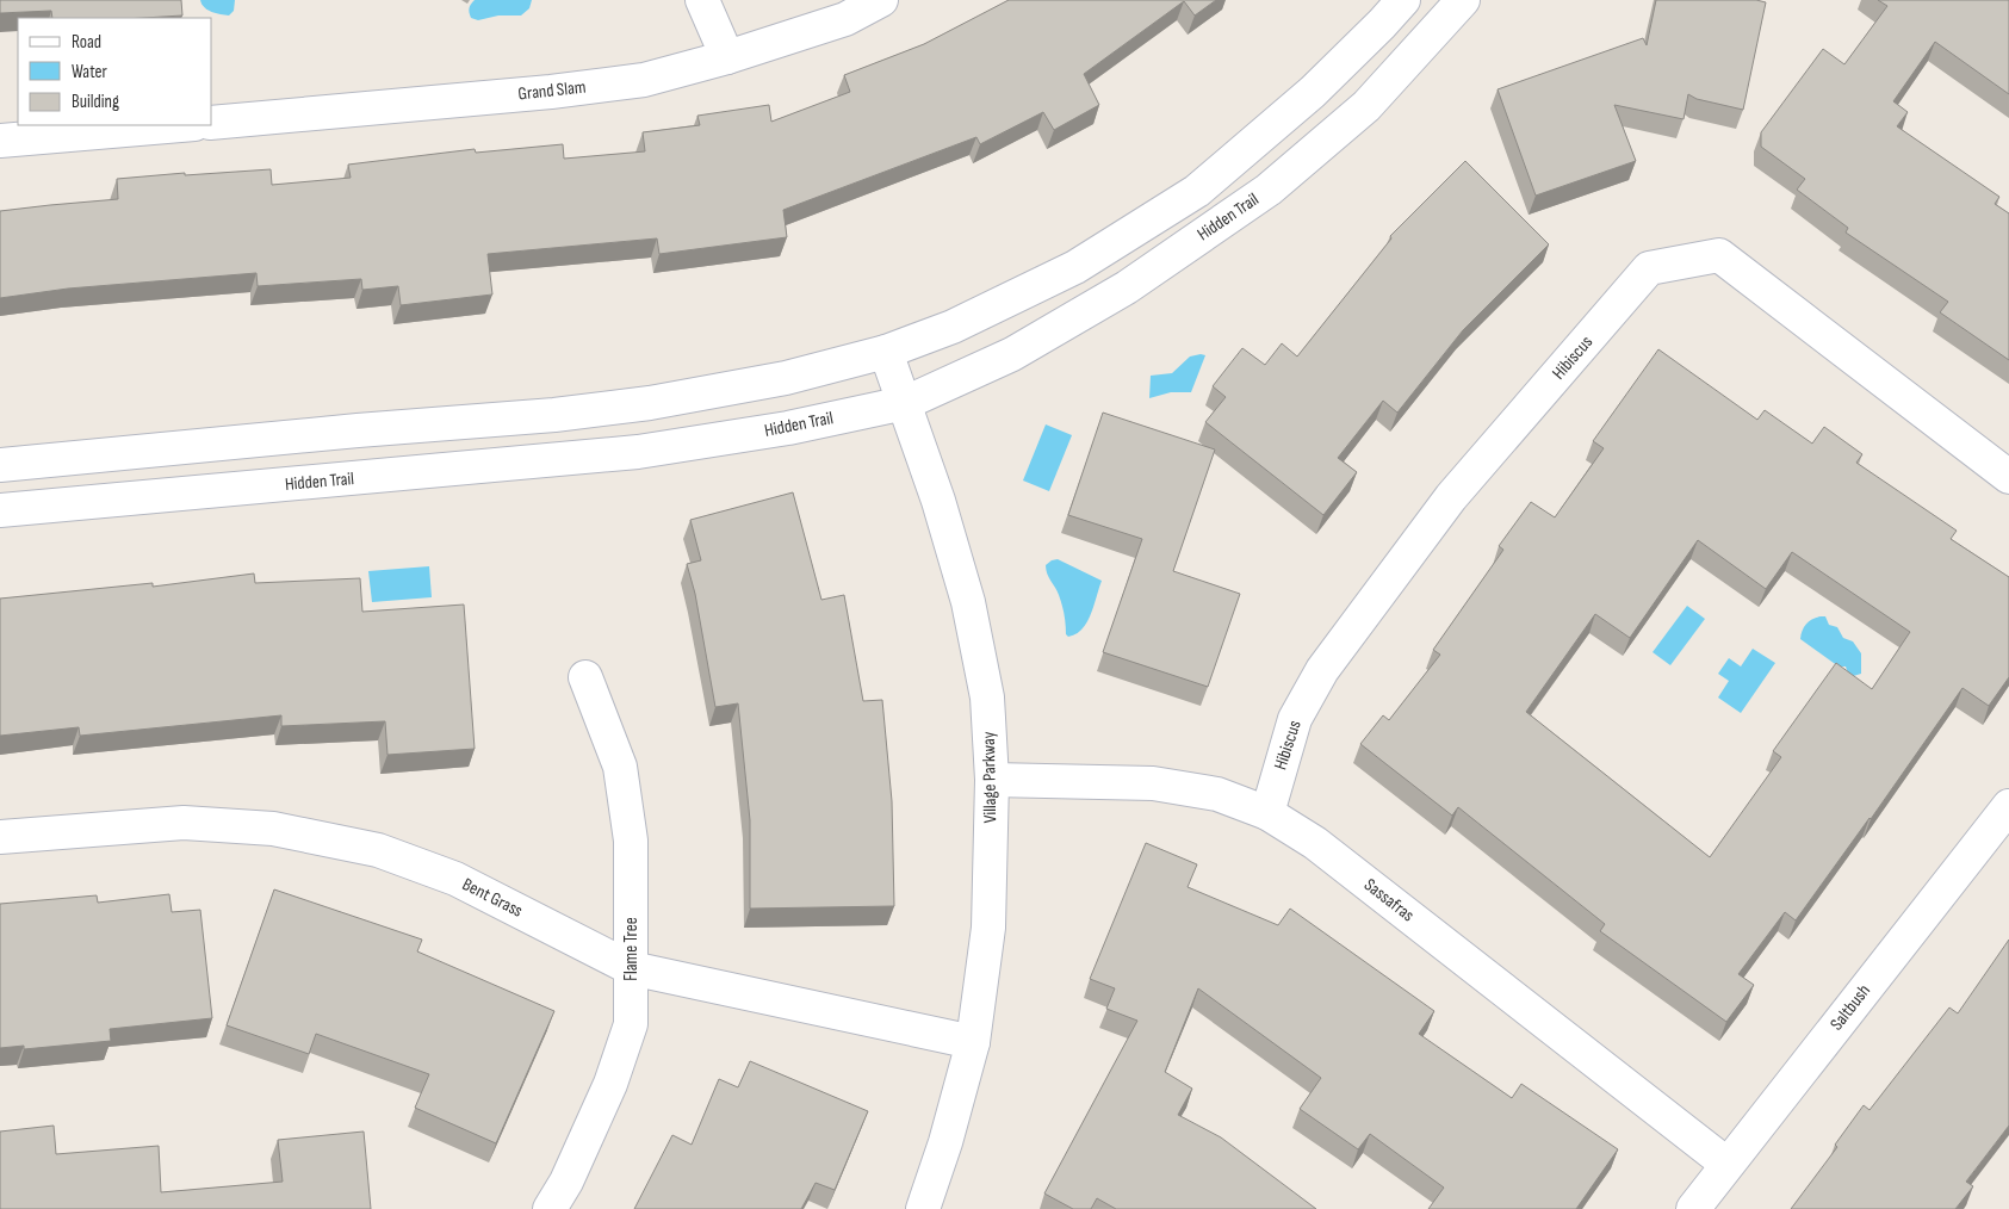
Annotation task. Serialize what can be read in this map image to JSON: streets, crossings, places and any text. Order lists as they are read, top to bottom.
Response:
{
  "streets": {
    "street": [
      "Grand Slam",
      "Hidden Trail",
      "Hibiscus",
      "Village Parkway",
      "Bent Grass",
      "Sassafras",
      "Flame Tree",
      "Saltbush"
    ]
  },
  "crossings": [
    ["Hidden Trail", "Village Parkway"],
    ["Hibiscus", "Sassafras"],
    ["Village Parkway", "Bent Grass"],
    ["Village Parkway", "Sassafras"],
    ["Bent Grass", "Flame Tree"],
    ["Sassafras", "Saltbush"]
  ],
  "legend": ["Road", "Water", "Building"]
}
